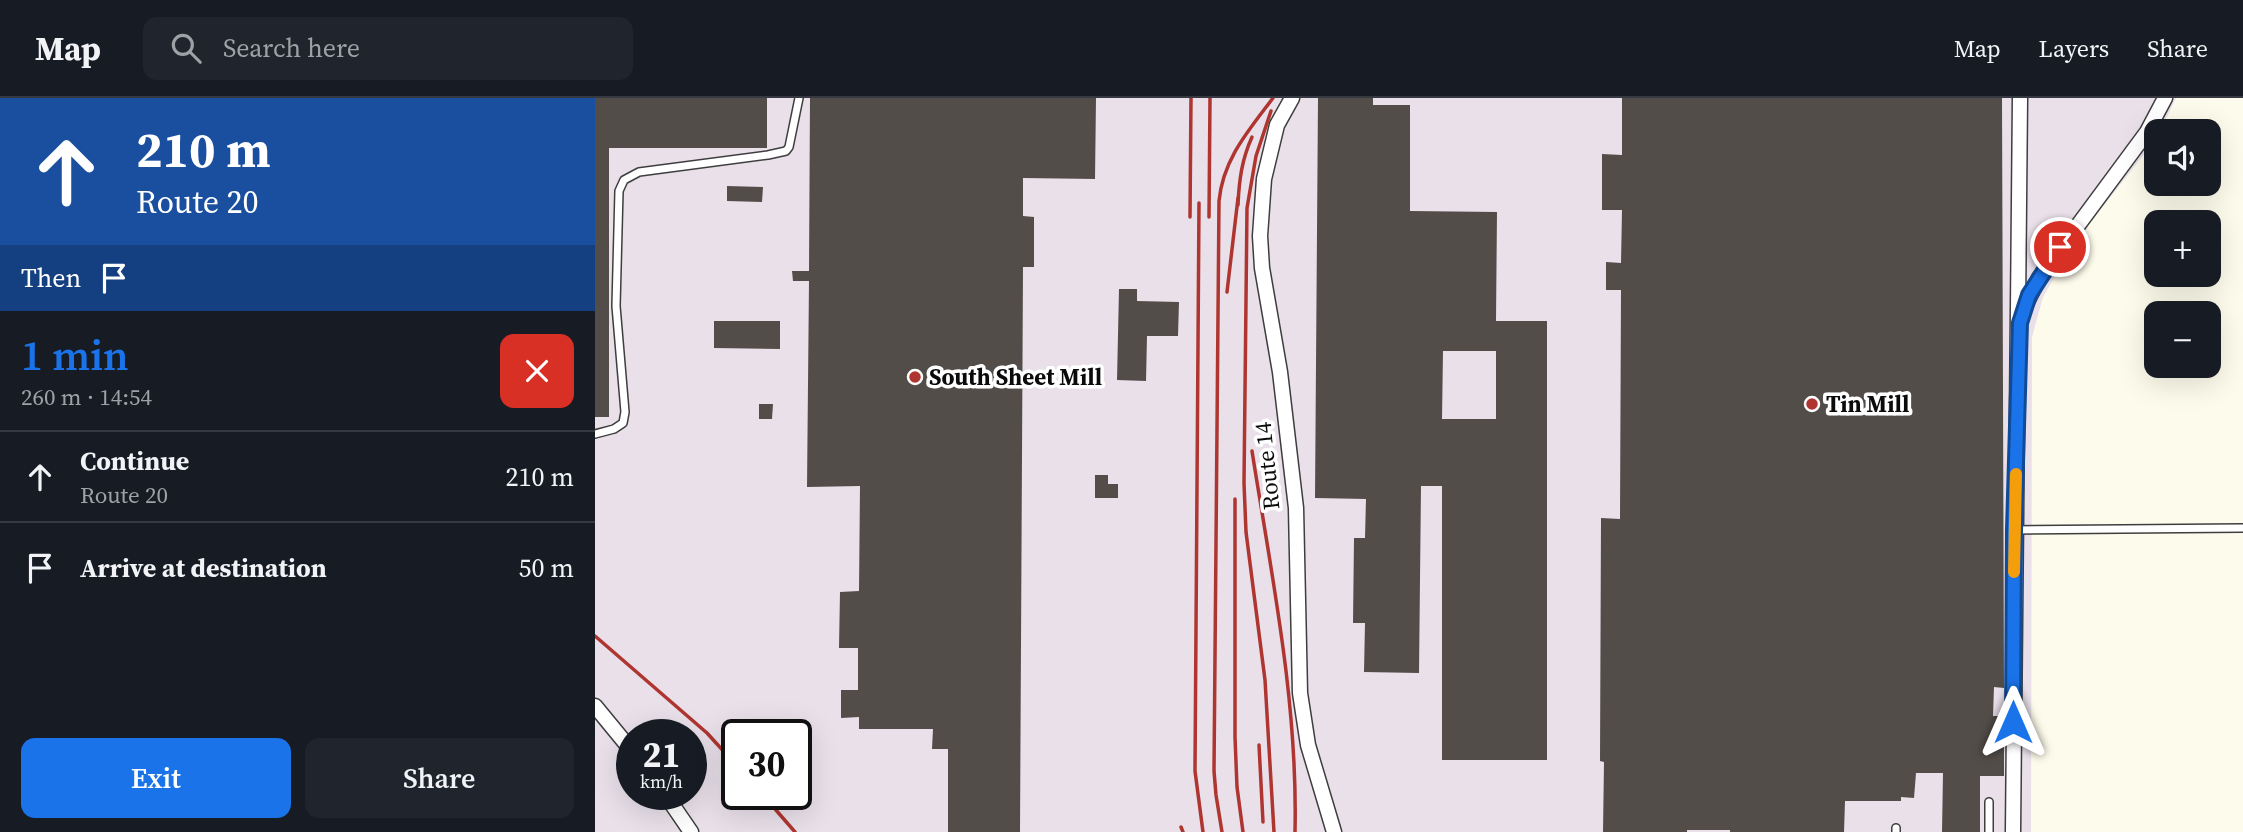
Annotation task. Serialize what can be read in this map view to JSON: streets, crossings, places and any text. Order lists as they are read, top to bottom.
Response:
{
  "streets": {
    "street": ["Route 14"]
  },
  "places": ["South Sheet Mill", "Tin Mill"],
  "page": {
    "header": "Map",
    "search": "Search here",
    "nav": ["Map", "Layers", "Share"],
    "turn": ["210 m", "Route 20"],
    "map_buttons": ["+", "−"],
    "then": "Then",
    "heading": ["1 min", "260 m · 14:54"],
    "list": [
      {
        "name": "Continue",
        "note": "Route 20",
        "value": "210 m"
      },
      {
        "name": "Arrive at destination",
        "value": "50 m"
      }
    ],
    "speed": "21 km/h",
    "limit": "30",
    "buttons": ["Exit", "Share"]
  }
}
